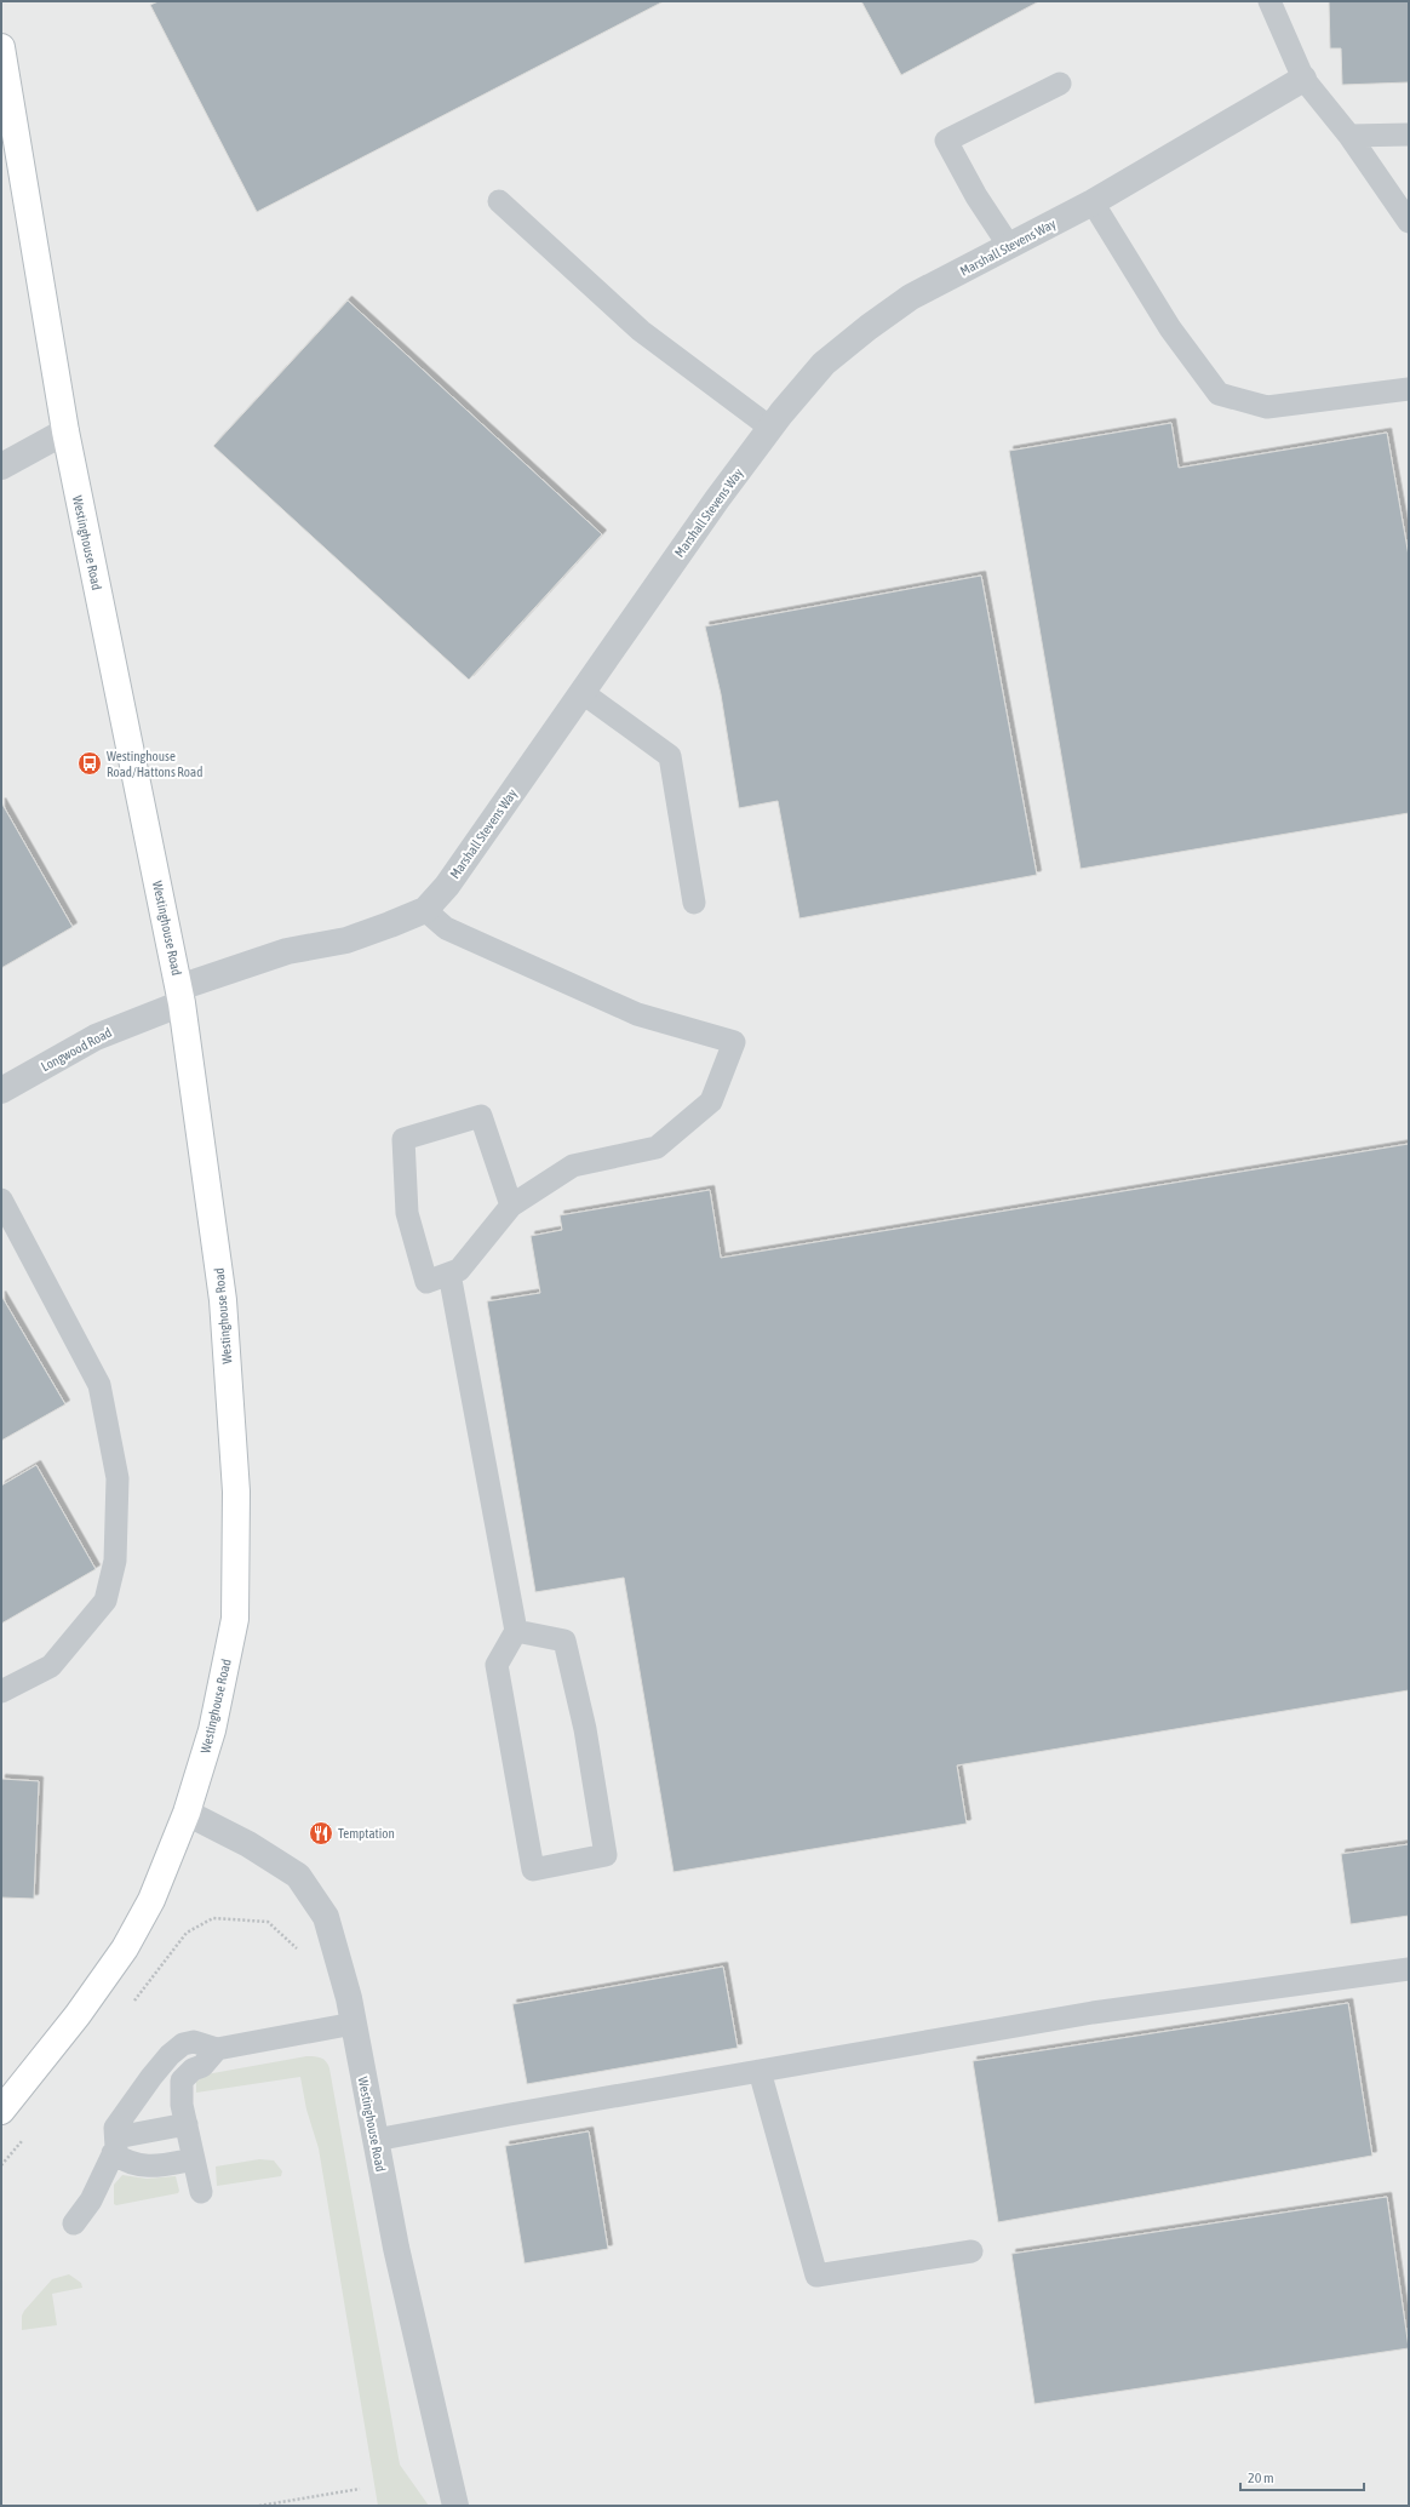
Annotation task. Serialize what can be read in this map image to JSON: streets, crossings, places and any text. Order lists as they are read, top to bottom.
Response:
{
  "streets": {
    "street": ["Marshall Stevens Way", "Westinghouse Road", "Longwood Road"]
  },
  "crossings": [
    ["Marshall Stevens Way", "Westinghouse Road"],
    ["Marshall Stevens Way", "Longwood Road"],
    ["Westinghouse Road", "Longwood Road"]
  ],
  "places": {
    "bus stop": ["Westinghouse Road/Hattons Road"],
    "restaurant": ["Temptation"]
  },
  "scale_bar": "20 m"
}
